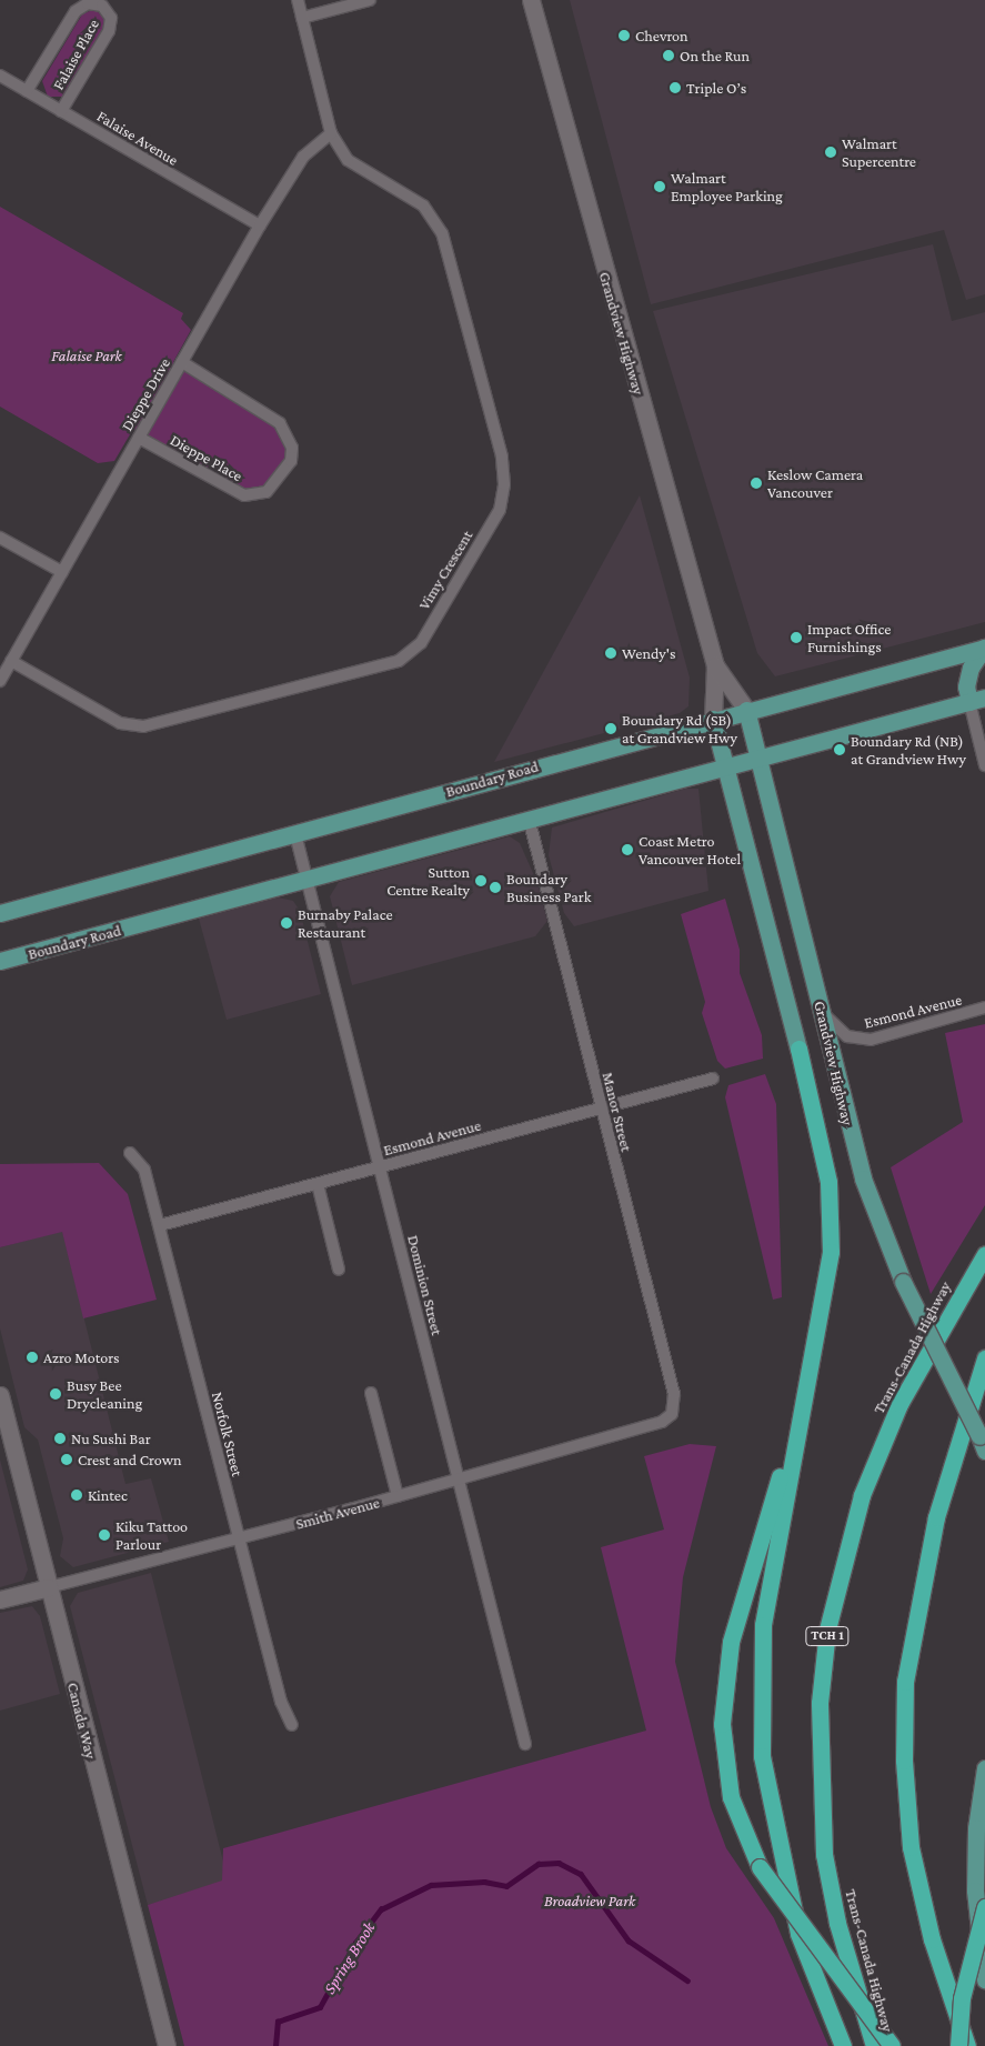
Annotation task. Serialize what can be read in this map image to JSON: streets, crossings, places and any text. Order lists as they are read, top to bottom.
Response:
{
  "streets": {
    "highway": ["Trans-Canada Highway", "TCH 1"],
    "main road": [
      "Grandview Highway",
      "Boundary Road",
      "Smith Avenue",
      "Canada Way"
    ],
    "street": [
      "Falaise Place",
      "Falaise Avenue",
      "Dieppe Drive",
      "Dieppe Place",
      "Vimy Crescent",
      "Esmond Avenue",
      "Manor Street",
      "Dominion Street",
      "Norfolk Street"
    ]
  },
  "crossings": [
    ["Falaise Place", "Falaise Avenue"],
    ["Falaise Avenue", "Dieppe Drive"],
    ["Grandview Highway", "Boundary Road"],
    ["Grandview Highway", "Esmond Avenue"],
    ["Dieppe Drive", "Dieppe Place"],
    ["Dieppe Drive", "Vimy Crescent"],
    ["Boundary Road", "Manor Street"],
    ["Boundary Road", "Dominion Street"],
    ["Esmond Avenue", "Manor Street"],
    ["Esmond Avenue", "Dominion Street"],
    ["Esmond Avenue", "Norfolk Street"],
    ["Manor Street", "Smith Avenue"],
    ["Dominion Street", "Smith Avenue"],
    ["Norfolk Street", "Smith Avenue"],
    ["Smith Avenue", "Canada Way"]
  ],
  "water": ["Spring Brook"],
  "parks": ["Falaise Park", "Broadview Park"],
  "places": [
    "Chevron",
    "On the Run",
    "Triple O’s",
    "Walmart Supercentre",
    "Walmart Employee Parking",
    "Keslow Camera Vancouver",
    "Impact Office Furnishings",
    "Wendy's",
    "Boundary Rd (SB) at Grandview Hwy",
    "Boundary Rd (NB) at Grandview Hwy",
    "Coast Metro Vancouver Hotel",
    "Sutton Centre Realty",
    "Boundary Business Park",
    "Burnaby Palace Restaurant",
    "Azro Motors",
    "Busy Bee Drycleaning",
    "Nu Sushi Bar",
    "Crest and Crown",
    "Kintec",
    "Kiku Tattoo Parlour"
  ]
}
